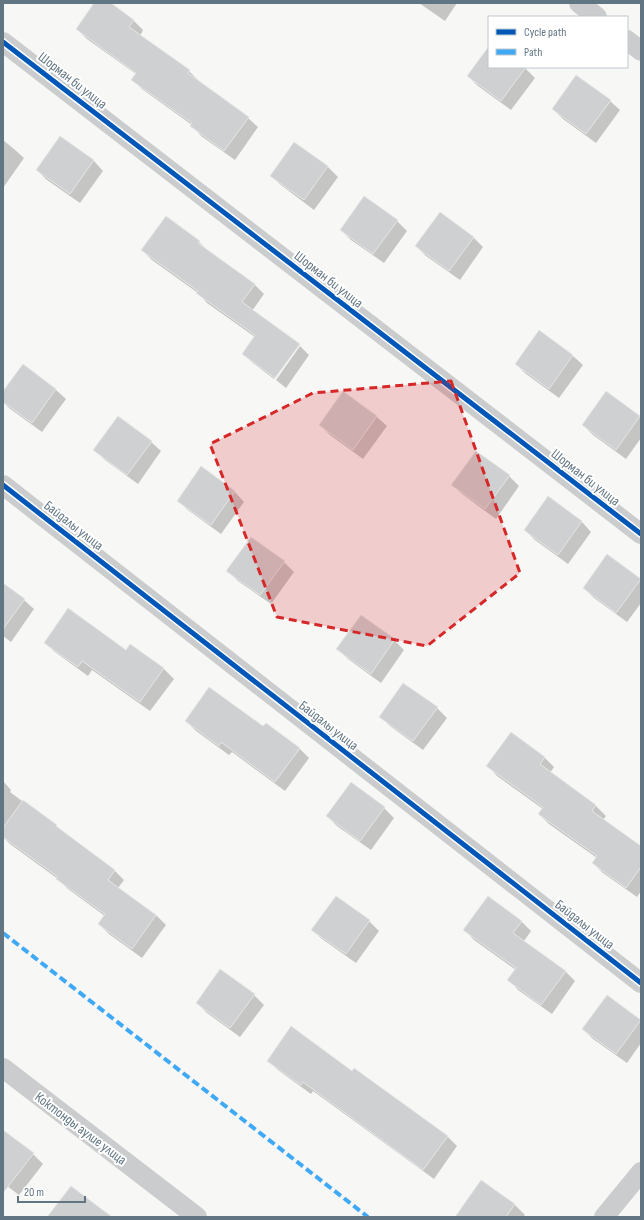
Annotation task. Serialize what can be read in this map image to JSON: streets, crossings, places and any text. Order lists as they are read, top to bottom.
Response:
{
  "streets": {
    "street": ["Шорман би улица", "Байдалы улица", "Коктонды аулие улица"]
  },
  "legend": ["Cycle path", "Path"],
  "scale_bar": "20 m"
}
